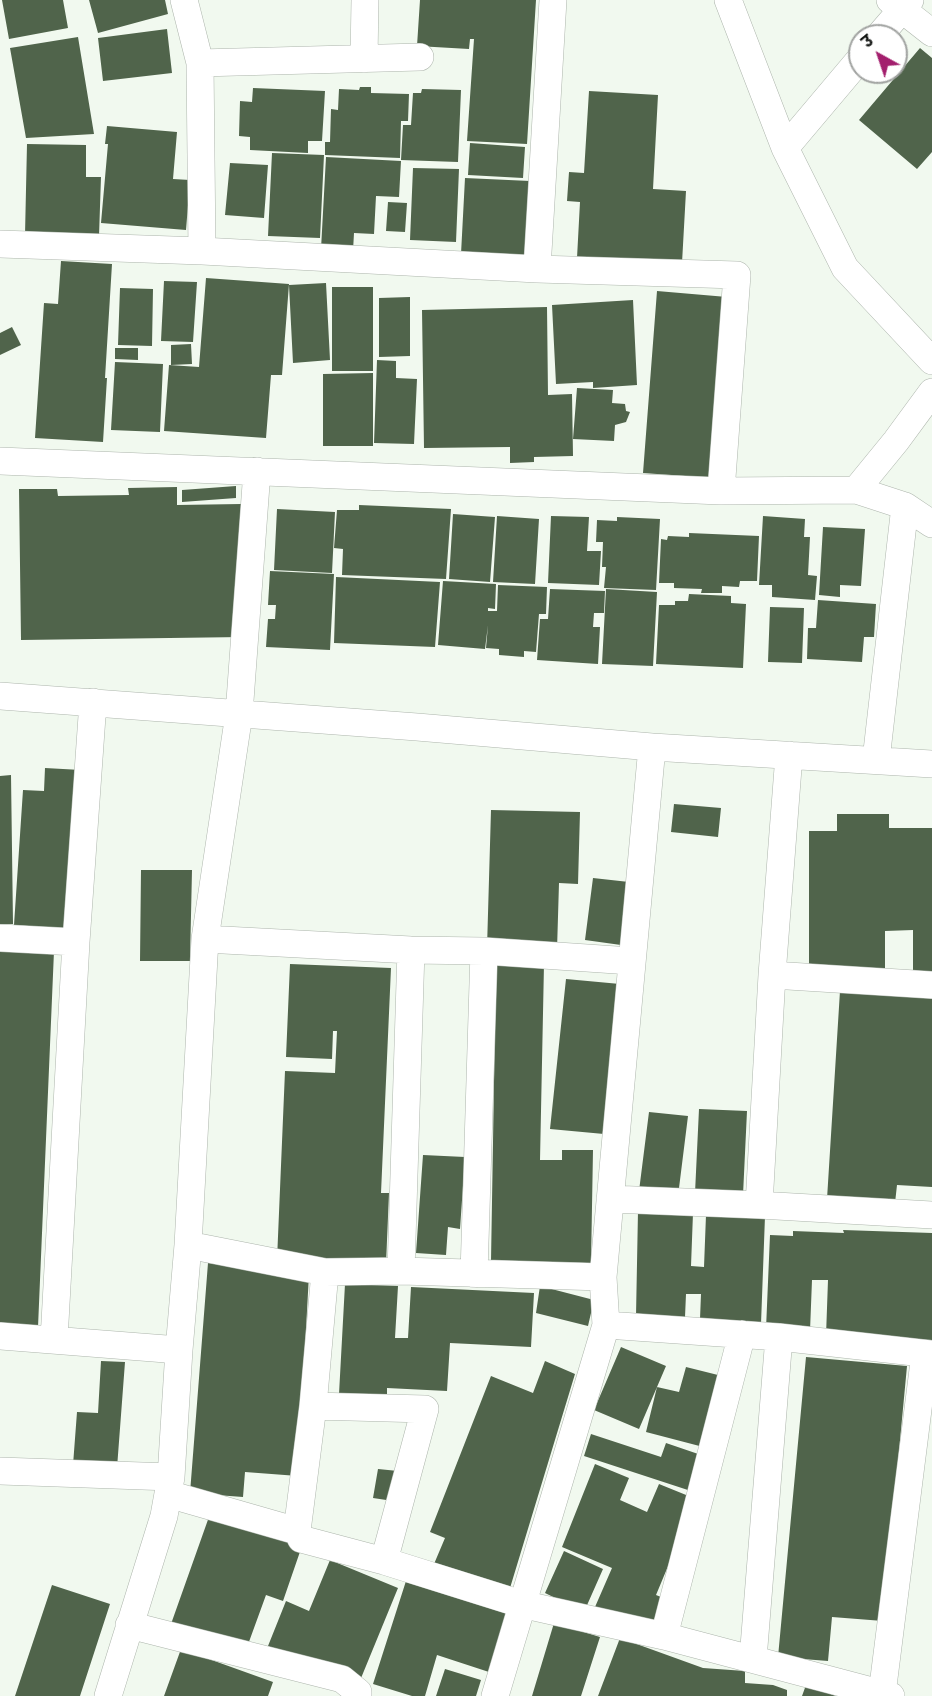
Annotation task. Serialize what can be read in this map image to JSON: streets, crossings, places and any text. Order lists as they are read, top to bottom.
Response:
{
  "north": "top left"
}
